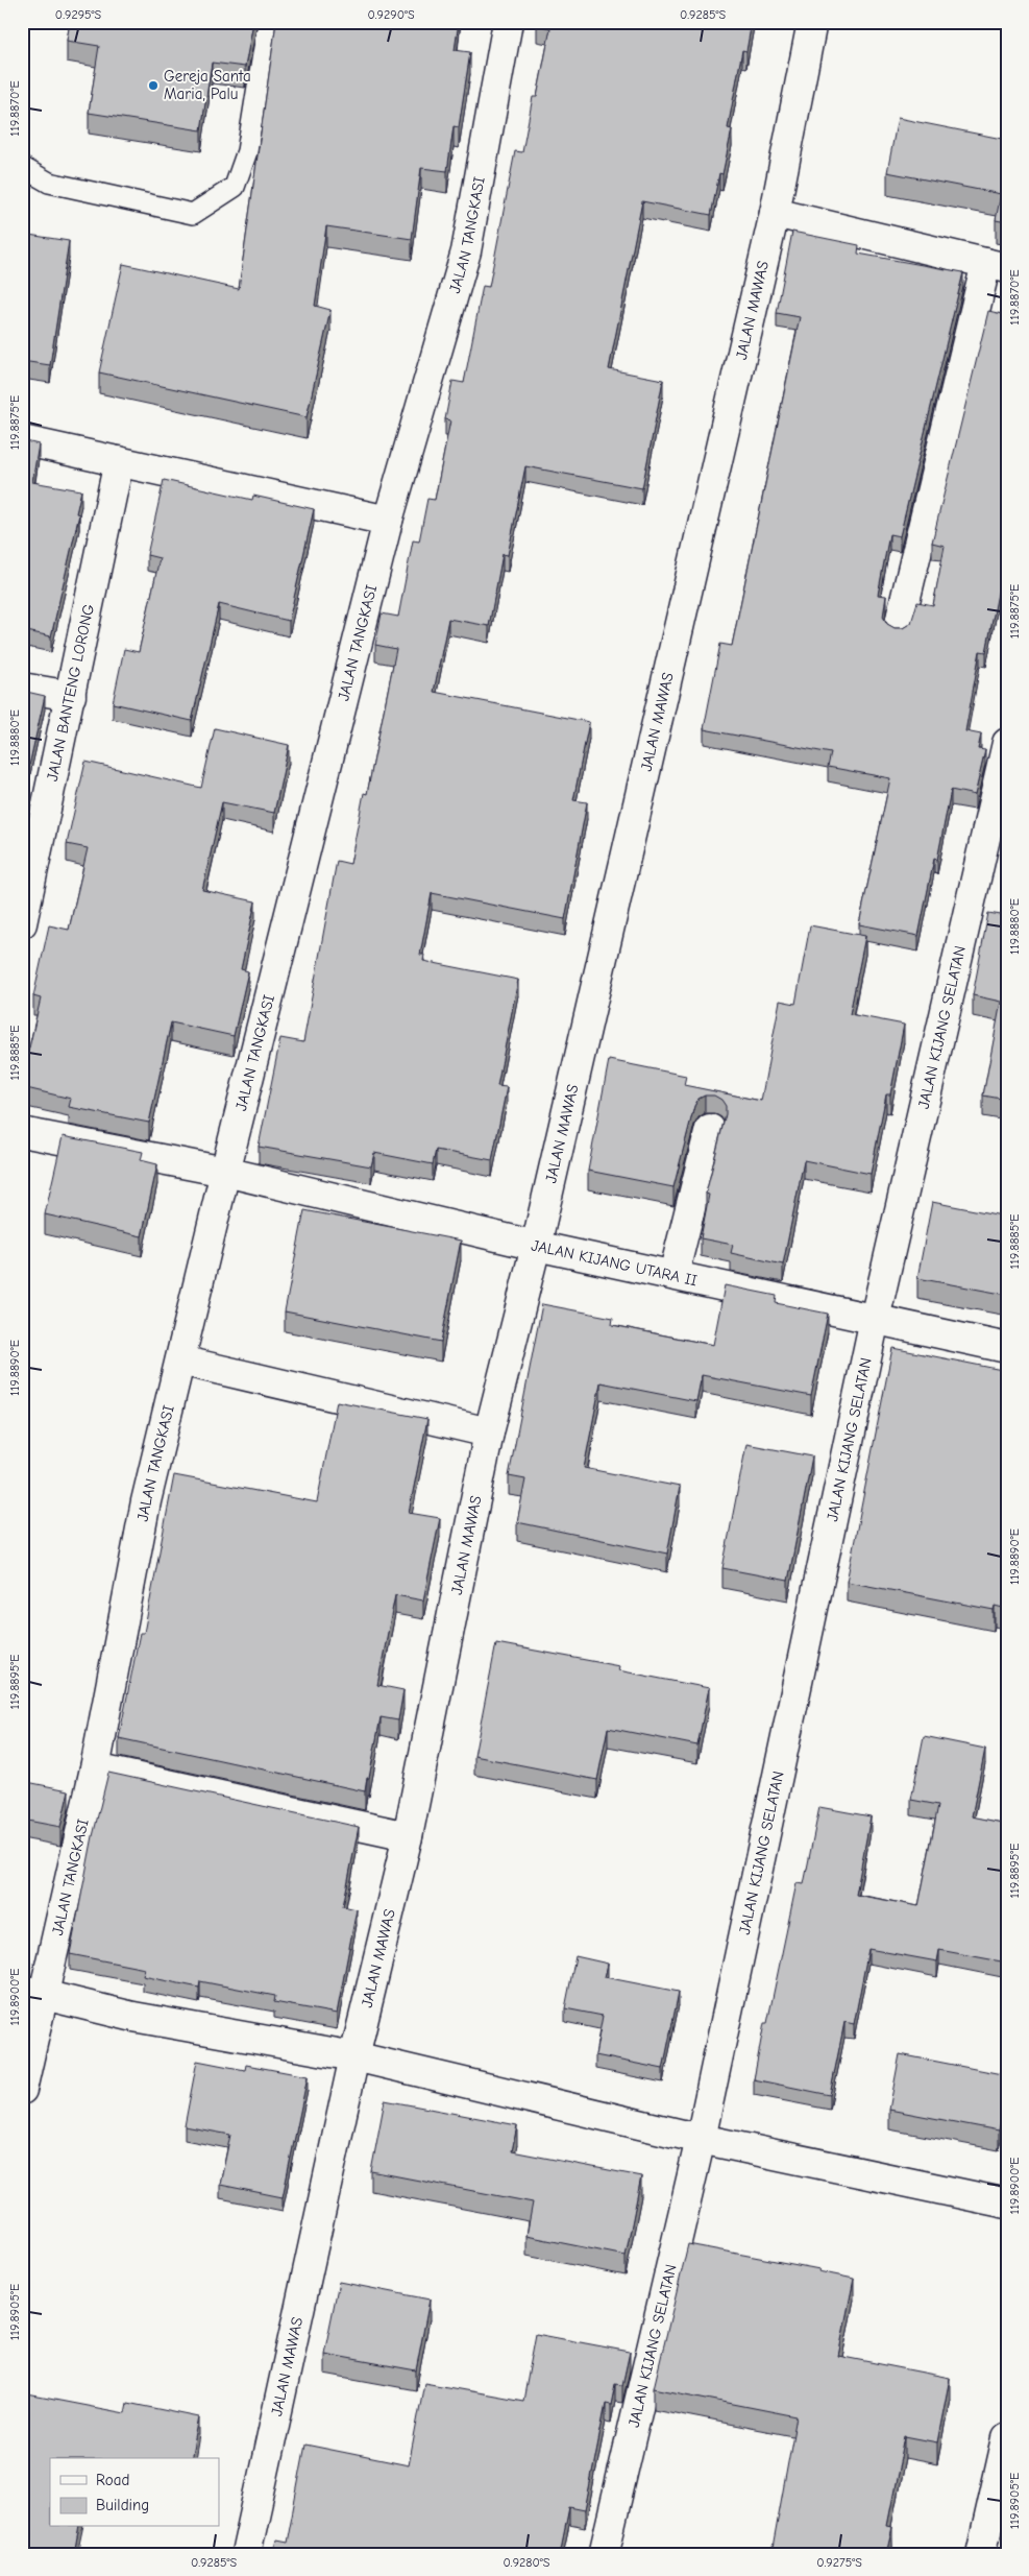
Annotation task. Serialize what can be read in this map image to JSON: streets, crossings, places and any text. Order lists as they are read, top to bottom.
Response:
{
  "streets": {
    "street": [
      "JALAN TANGKASI",
      "JALAN MAWAS",
      "JALAN BANTENG LORONG",
      "JALAN KIJANG SELATAN",
      "JALAN KIJANG UTARA II"
    ]
  },
  "crossings": [
    ["JALAN TANGKASI", "JALAN KIJANG UTARA II"],
    ["JALAN MAWAS", "JALAN KIJANG UTARA II"],
    ["JALAN KIJANG SELATAN", "JALAN KIJANG UTARA II"]
  ],
  "places": ["Gereja Santa Maria, Palu"],
  "legend": ["Road", "Building"],
  "coordinates": [
    "0.9295°S",
    "0.9290°S",
    "0.9285°S",
    "119.8870°E",
    "119.8875°E",
    "119.8880°E",
    "119.8885°E",
    "119.8890°E",
    "119.8895°E",
    "119.8900°E",
    "119.8905°E",
    "0.9280°S",
    "0.9275°S"
  ]
}
